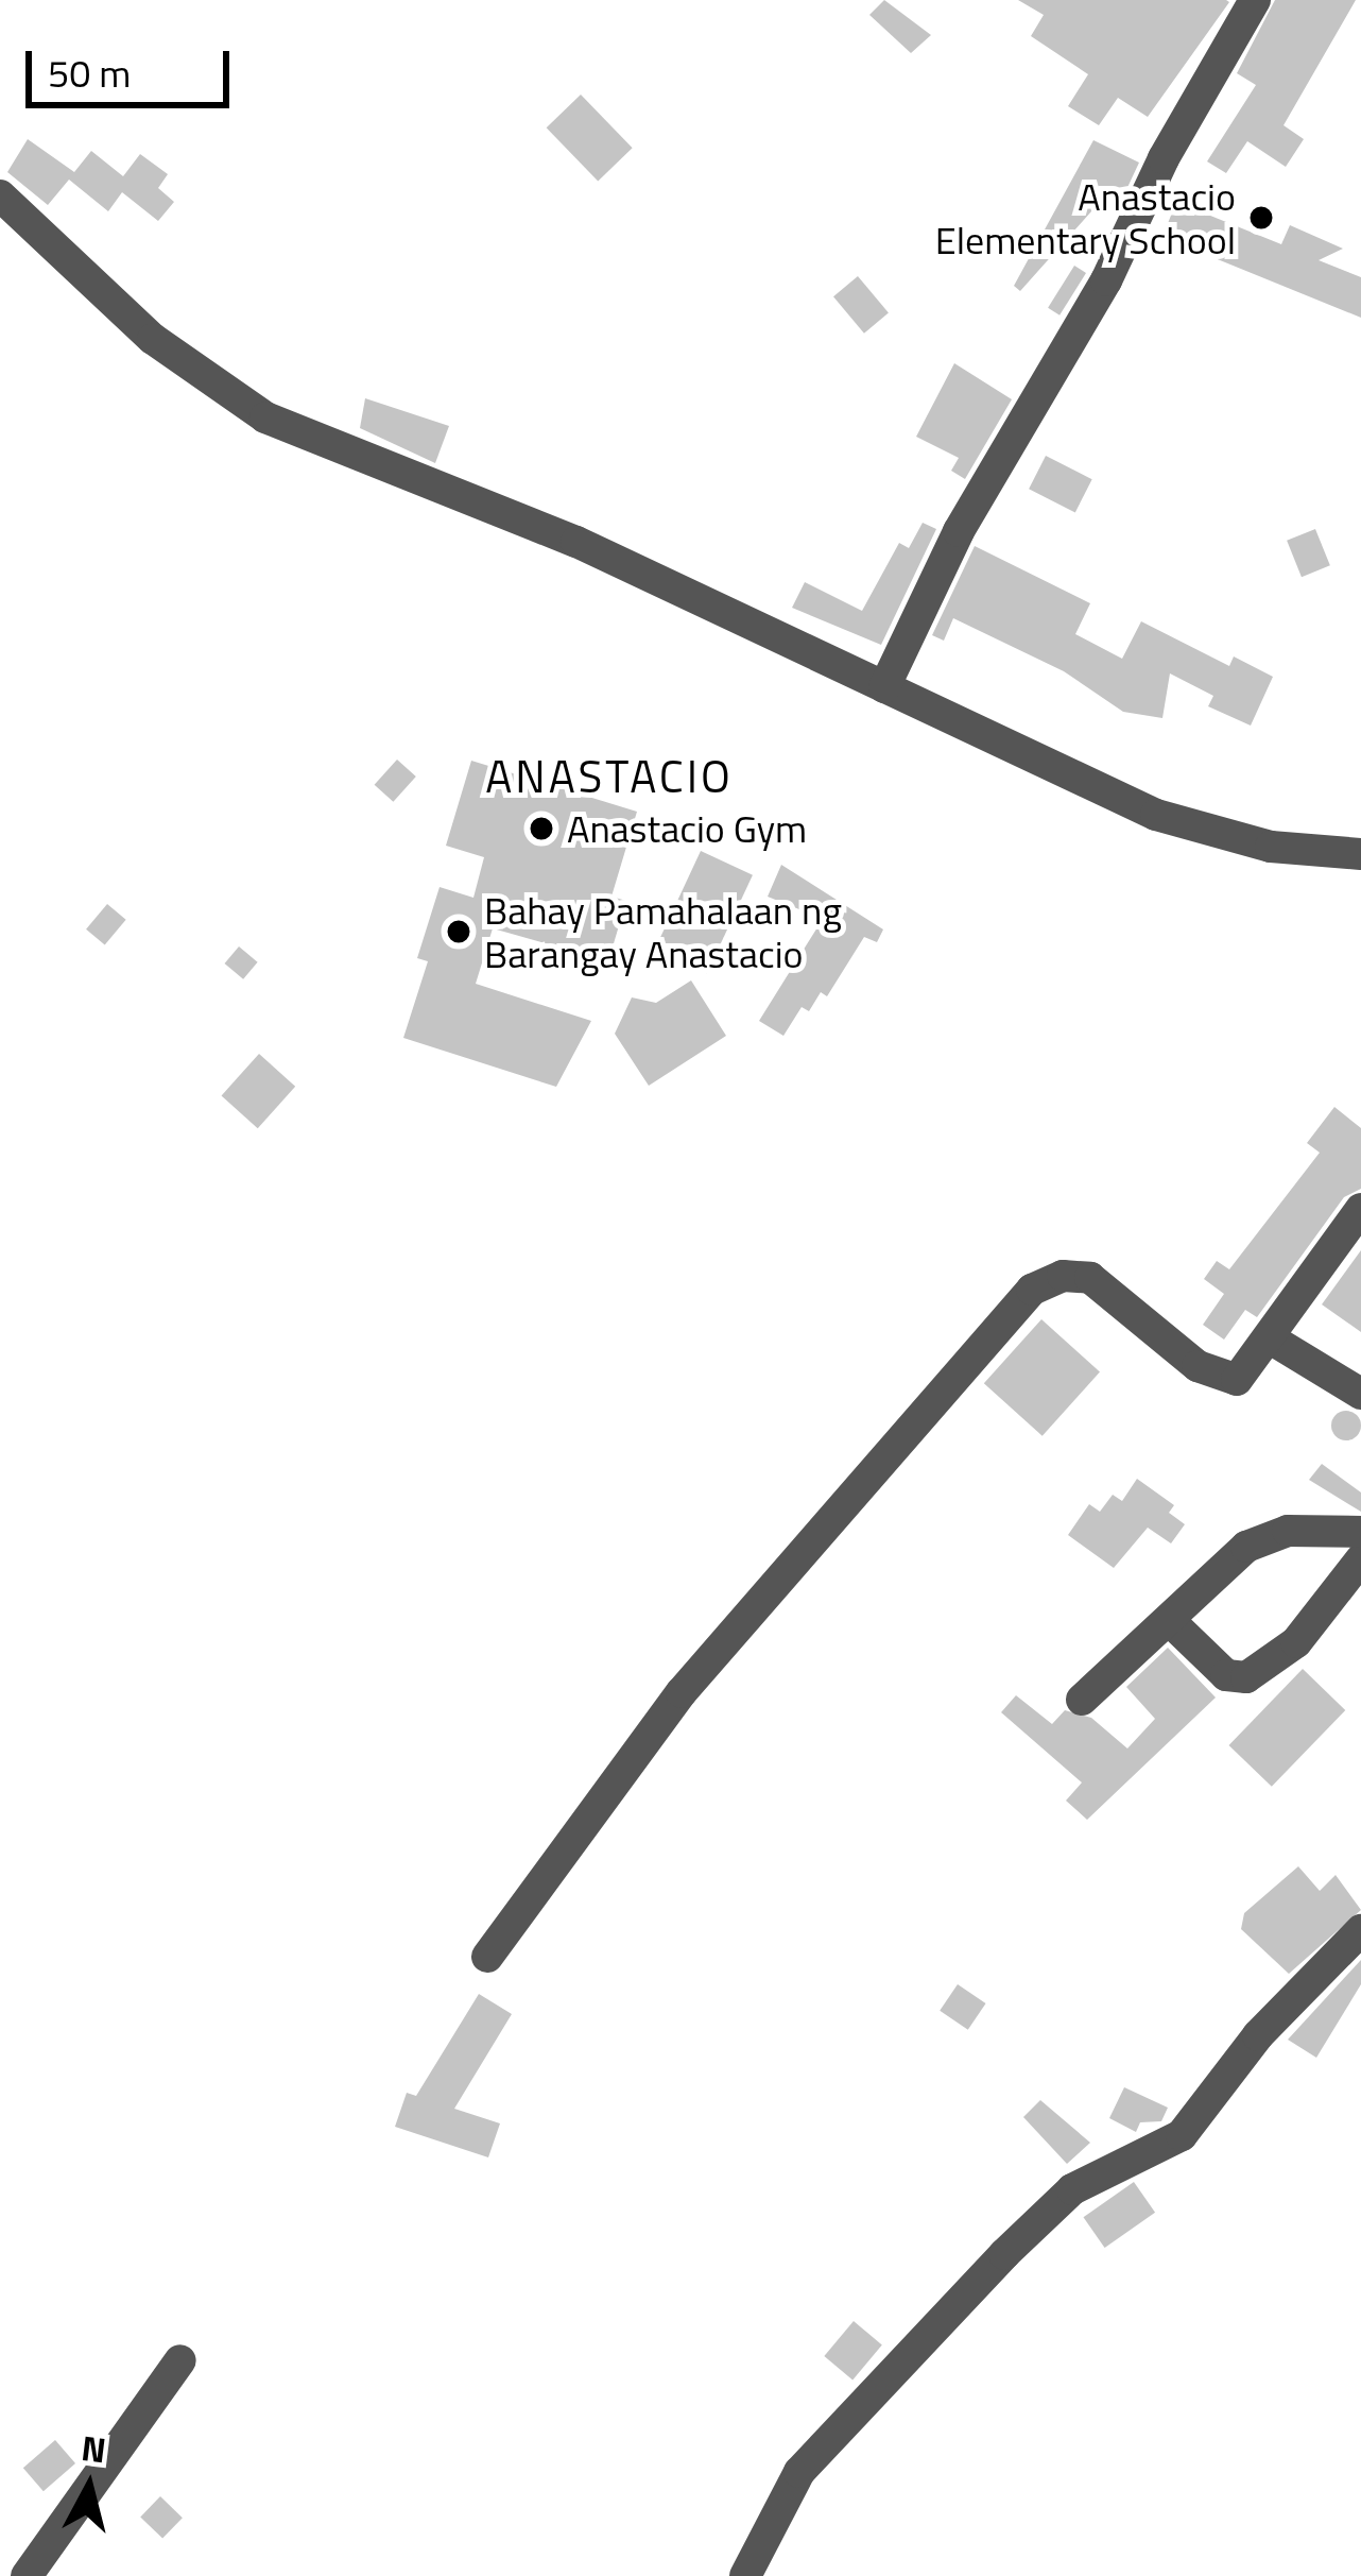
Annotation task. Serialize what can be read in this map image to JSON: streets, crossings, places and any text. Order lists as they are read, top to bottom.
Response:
{
  "districts": ["ANASTACIO"],
  "places": ["Anastacio Elementary School", "Anastacio Gym", "Bahay Pamahalaan ng Barangay Anastacio"],
  "scale_bar": "50 m",
  "north": "top"
}
